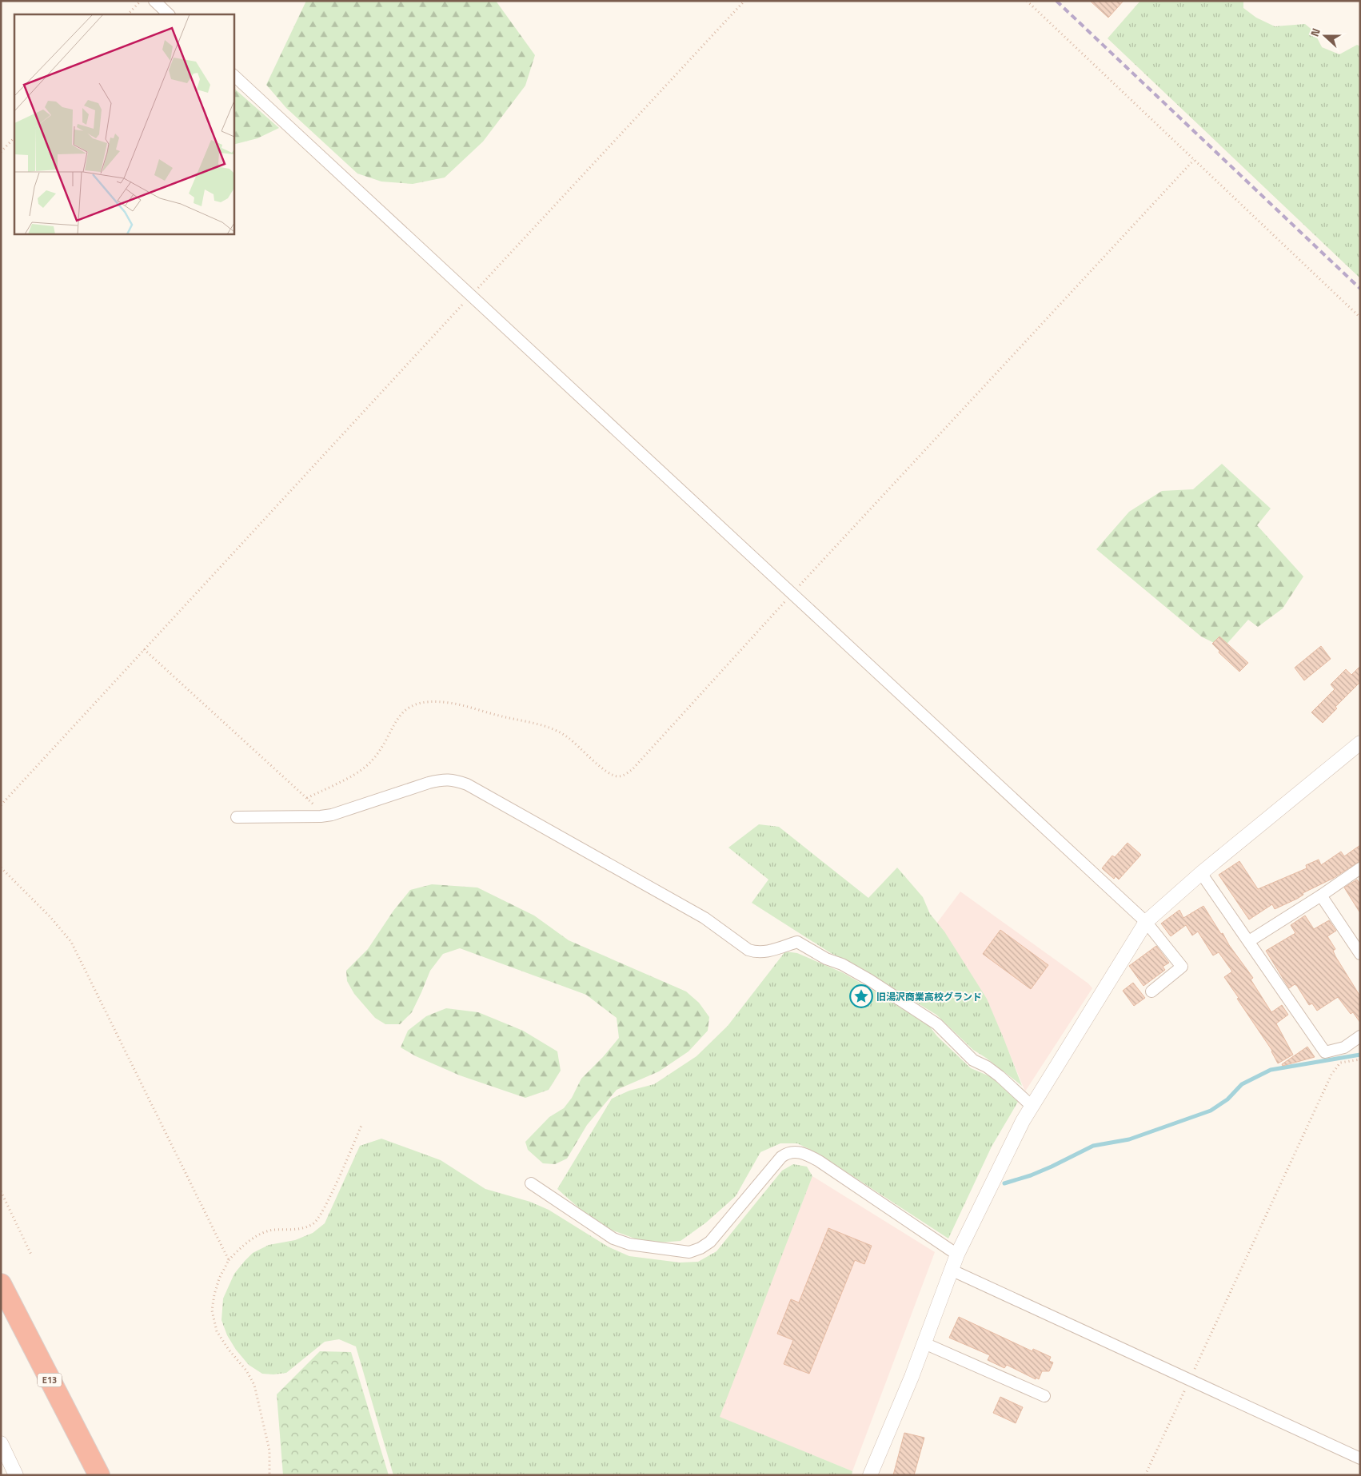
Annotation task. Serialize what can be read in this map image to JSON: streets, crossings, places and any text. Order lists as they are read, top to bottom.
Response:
{
  "streets": {
    "highway": ["E13"]
  },
  "places": {
    "place": ["旧湯沢商業高校グランド"]
  },
  "north": "left"
}
